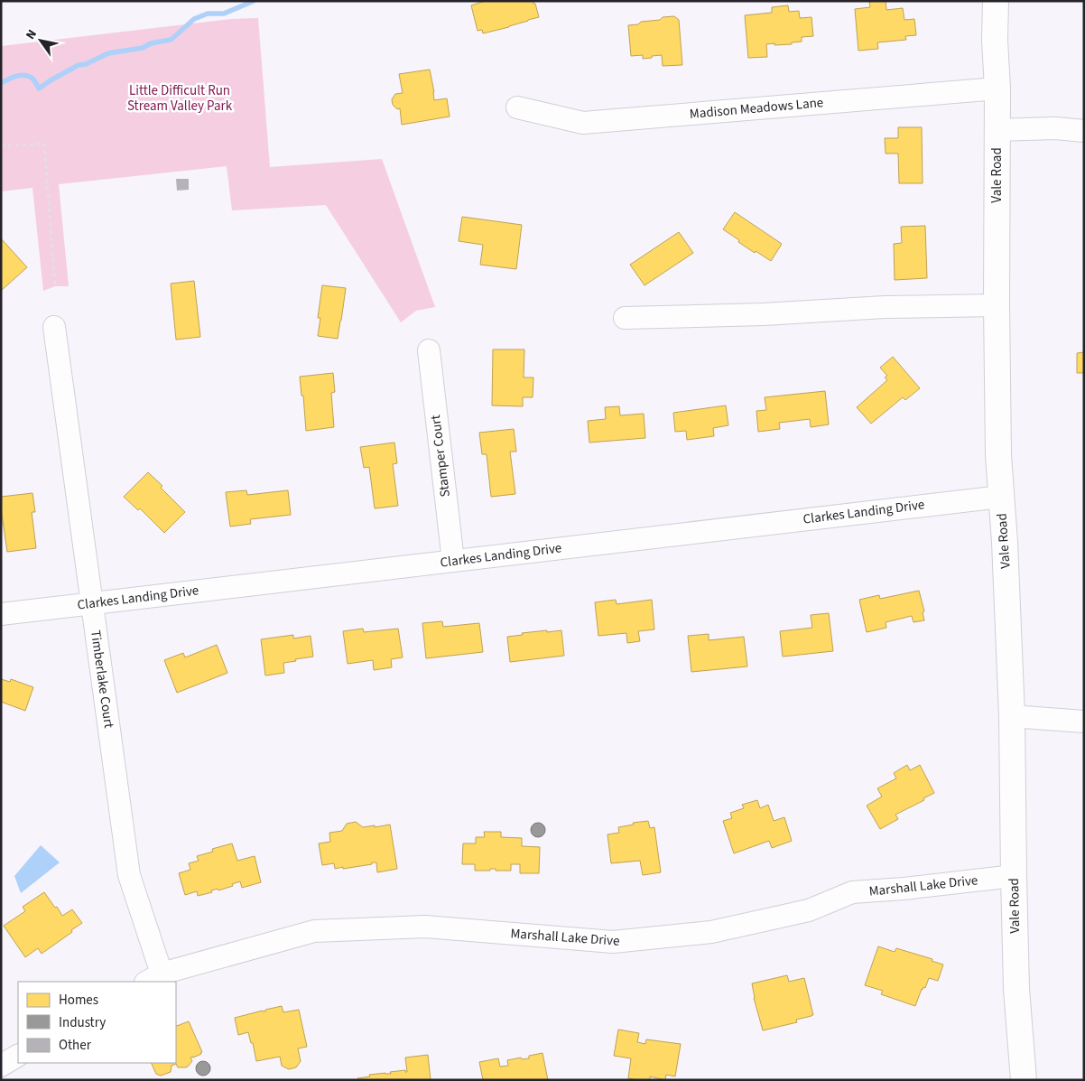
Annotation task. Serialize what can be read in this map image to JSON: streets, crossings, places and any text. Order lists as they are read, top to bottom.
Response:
{
  "streets": {
    "main road": ["Vale Road"],
    "street": [
      "Madison Meadows Lane",
      "Stamper Court",
      "Clarkes Landing Drive",
      "Timberlake Court",
      "Marshall Lake Drive"
    ]
  },
  "crossings": [
    ["Madison Meadows Lane", "Vale Road"],
    ["Vale Road", "Clarkes Landing Drive"],
    ["Vale Road", "Marshall Lake Drive"],
    ["Stamper Court", "Clarkes Landing Drive"],
    ["Clarkes Landing Drive", "Timberlake Court"],
    ["Timberlake Court", "Marshall Lake Drive"]
  ],
  "parks": ["Little Difficult Run Stream Valley Park"],
  "legend": ["Homes", "Industry", "Other"],
  "north": "top left"
}
